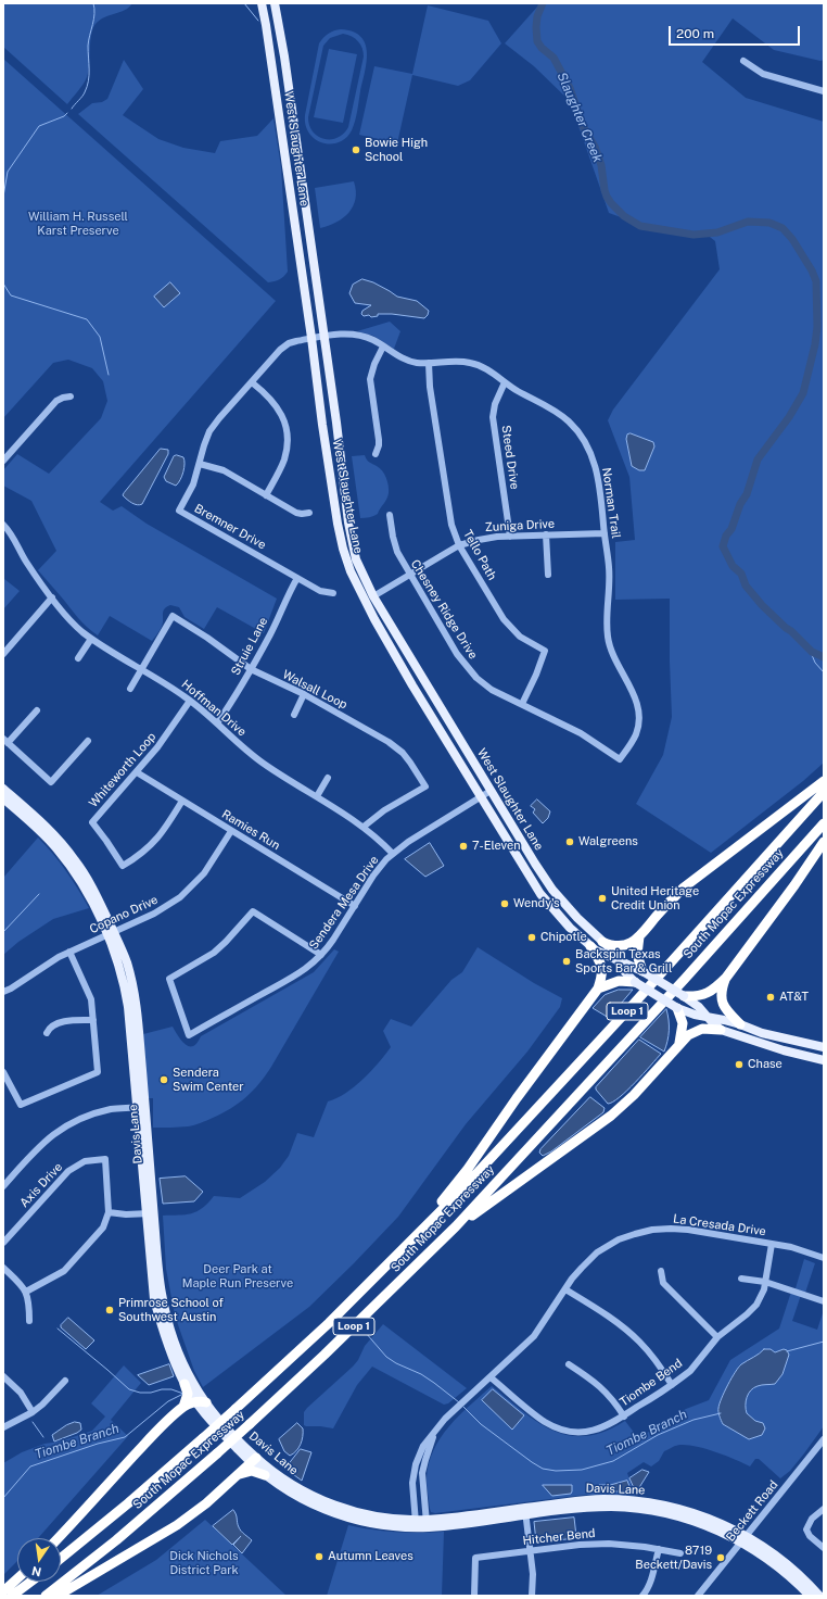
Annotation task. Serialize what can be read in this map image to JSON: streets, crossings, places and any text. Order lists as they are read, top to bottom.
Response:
{
  "streets": {
    "highway": ["South Mopac Expressway", "Loop 1"],
    "main road": ["West Slaughter Lane", "Davis Lane"],
    "street": [
      "Steed Drive",
      "Norman Trail",
      "Zuniga Drive",
      "Bremner Drive",
      "Tello Path",
      "Chesney Ridge Drive",
      "Struie Lane",
      "Walsall Loop",
      "Hoffman Drive",
      "Whiteworth Loop",
      "Ramies Run",
      "Sendera Mesa Drive",
      "Copano Drive",
      "Axis Drive",
      "La Cresada Drive",
      "Tiombe Bend",
      "Beckett Road",
      "Hitcher Bend"
    ]
  },
  "crossings": [
    ["West Slaughter Lane", "Norman Trail"],
    ["West Slaughter Lane", "Zuniga Drive"],
    ["West Slaughter Lane", "Bremner Drive"],
    ["West Slaughter Lane", "Sendera Mesa Drive"],
    ["Steed Drive", "Norman Trail"],
    ["Steed Drive", "Zuniga Drive"],
    ["Norman Trail", "Zuniga Drive"],
    ["Norman Trail", "Bremner Drive"],
    ["Norman Trail", "Tello Path"],
    ["Norman Trail", "Chesney Ridge Drive"],
    ["Zuniga Drive", "Tello Path"],
    ["Zuniga Drive", "Chesney Ridge Drive"],
    ["Bremner Drive", "Struie Lane"],
    ["Tello Path", "Chesney Ridge Drive"],
    ["Struie Lane", "Walsall Loop"],
    ["Struie Lane", "Hoffman Drive"],
    ["Walsall Loop", "Hoffman Drive"],
    ["Hoffman Drive", "Whiteworth Loop"],
    ["Hoffman Drive", "Sendera Mesa Drive"],
    ["Whiteworth Loop", "Ramies Run"],
    ["Ramies Run", "Sendera Mesa Drive"],
    ["Ramies Run", "Copano Drive"],
    ["Copano Drive", "Davis Lane"],
    ["Davis Lane", "La Cresada Drive"],
    ["Davis Lane", "Beckett Road"],
    ["La Cresada Drive", "Tiombe Bend"]
  ],
  "water": ["Slaughter Creek", "Tiombe Branch"],
  "parks": ["William H. Russell Karst Preserve", "Deer Park at Maple Run Preserve", "Dick Nichols District Park"],
  "places": [
    "Bowie High School",
    "Walgreens",
    "7-Eleven",
    "United Heritage Credit Union",
    "Wendy's",
    "Chipotle",
    "Backspin Texas Sports Bar & Grill",
    "AT&T",
    "Chase",
    "Sendera Swim Center",
    "Primrose School of Southwest Austin",
    "Autumn Leaves",
    "8719 Beckett/Davis"
  ],
  "scale_bar": "200 m",
  "north": "bottom"
}
